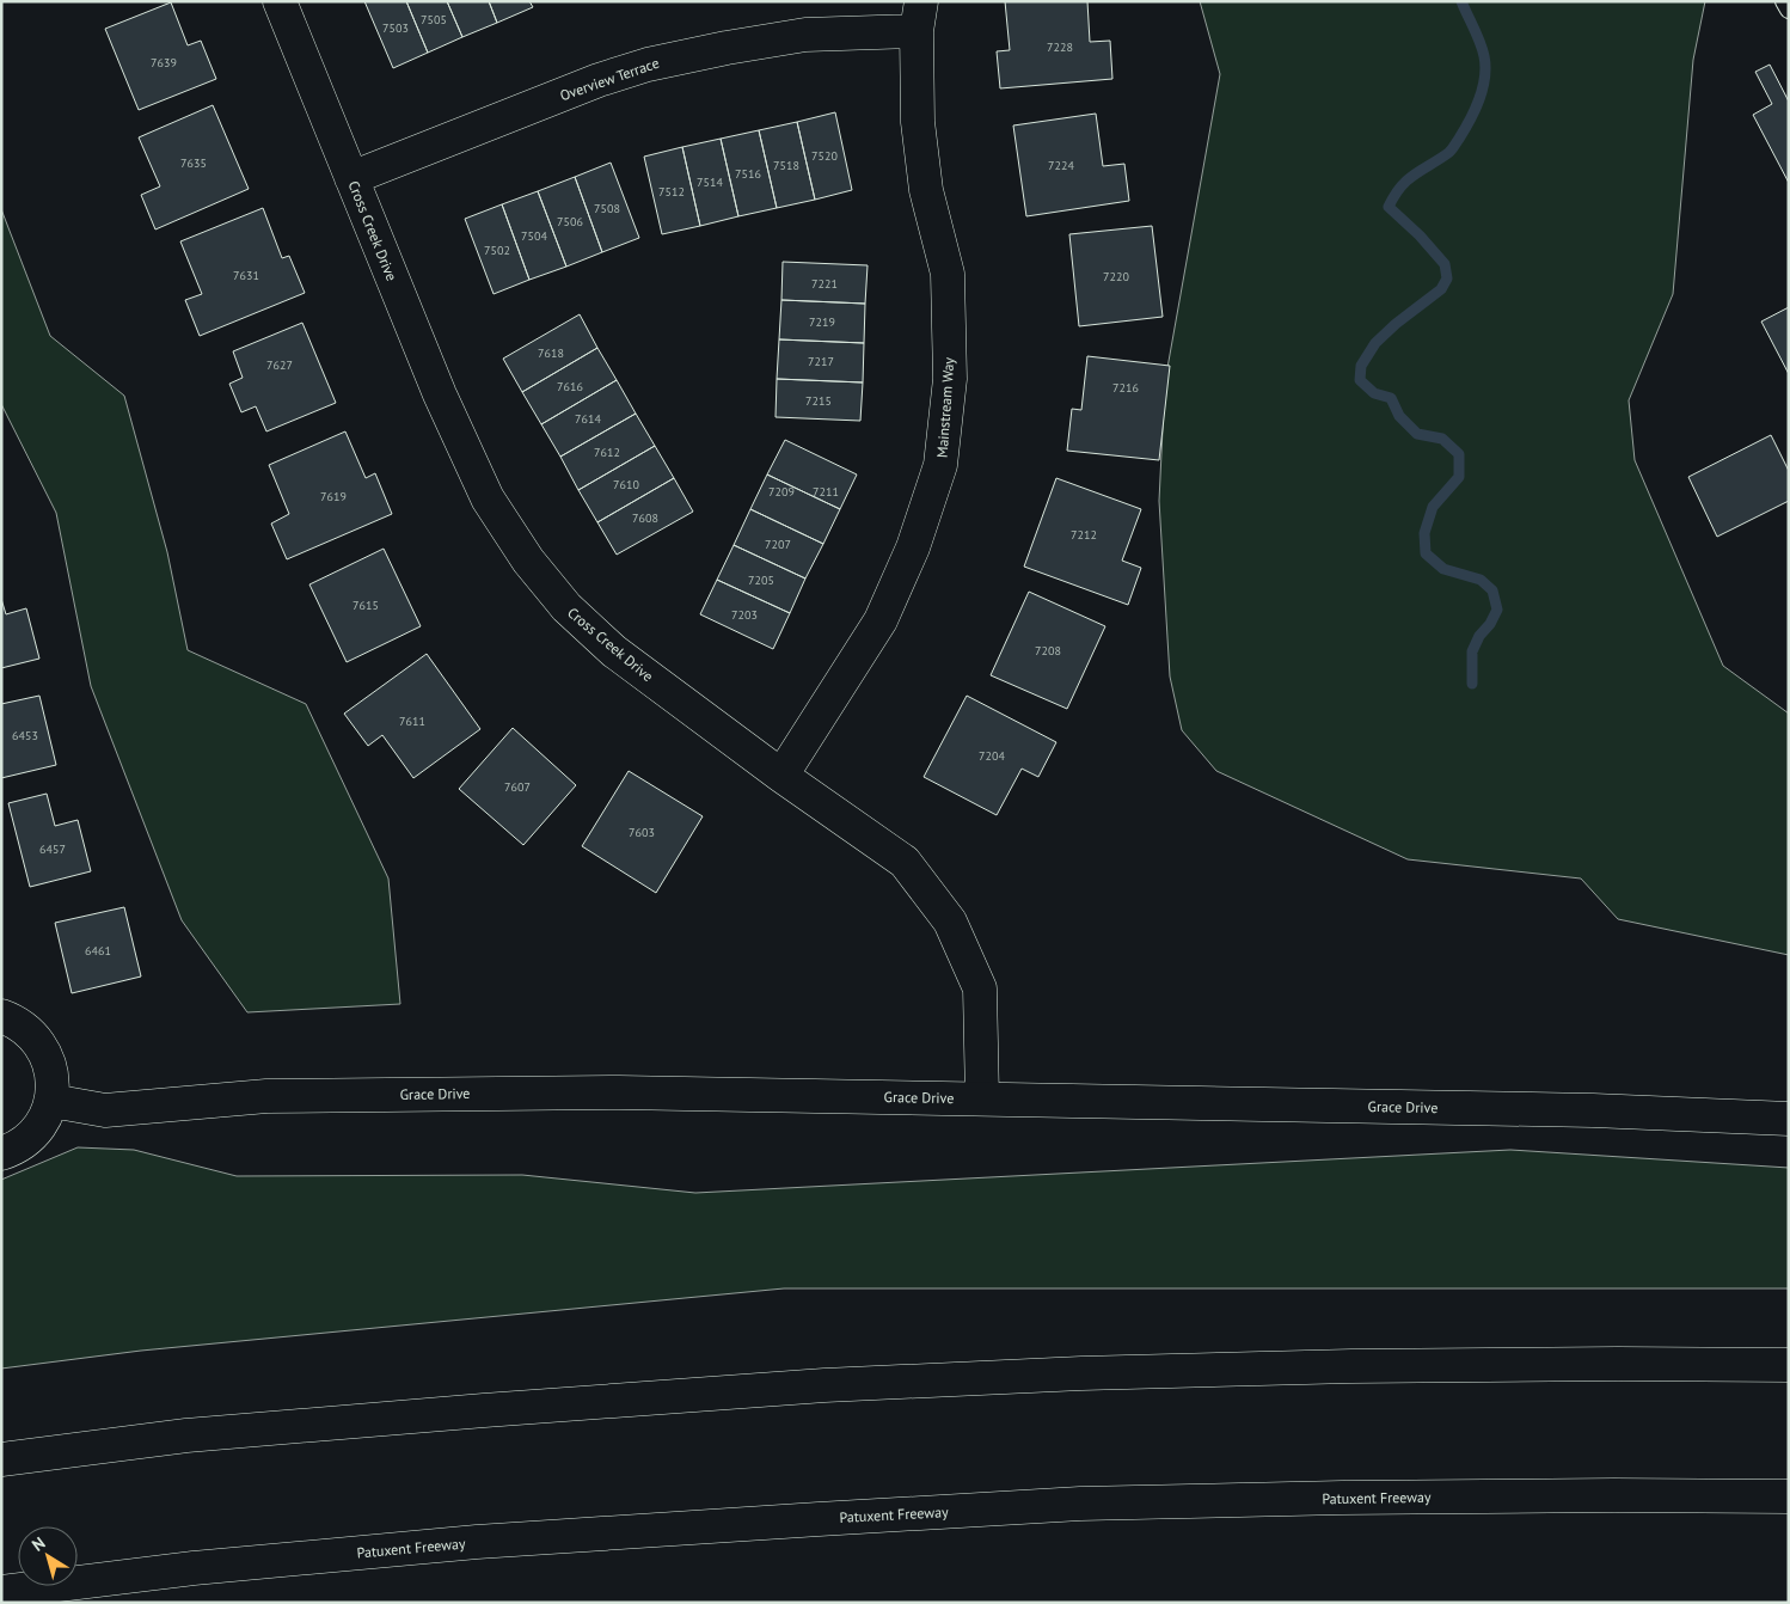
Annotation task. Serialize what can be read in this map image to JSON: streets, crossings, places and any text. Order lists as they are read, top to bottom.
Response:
{
  "streets": {
    "main road": [
      "Overview Terrace",
      "Cross Creek Drive",
      "Mainstream Way",
      "Grace Drive",
      "Patuxent Freeway"
    ]
  },
  "crossings": [
    ["Overview Terrace", "Cross Creek Drive"],
    ["Overview Terrace", "Mainstream Way"],
    ["Cross Creek Drive", "Mainstream Way"],
    ["Cross Creek Drive", "Grace Drive"]
  ],
  "house_numbers": [
    "7505",
    "7503",
    "7228",
    "7639",
    "7520",
    "7635",
    "7518",
    "7224",
    "7516",
    "7514",
    "7512",
    "7508",
    "7506",
    "7504",
    "7502",
    "7631",
    "7220",
    "7221",
    "7219",
    "7618",
    "7217",
    "7627",
    "7616",
    "7216",
    "7215",
    "7614",
    "7612",
    "7610",
    "7209",
    "7211",
    "7619",
    "7608",
    "7212",
    "7207",
    "7205",
    "7615",
    "7203",
    "7208",
    "7611",
    "6453",
    "7204",
    "7607",
    "7603",
    "6457",
    "6461"
  ],
  "north": "top left"
}
